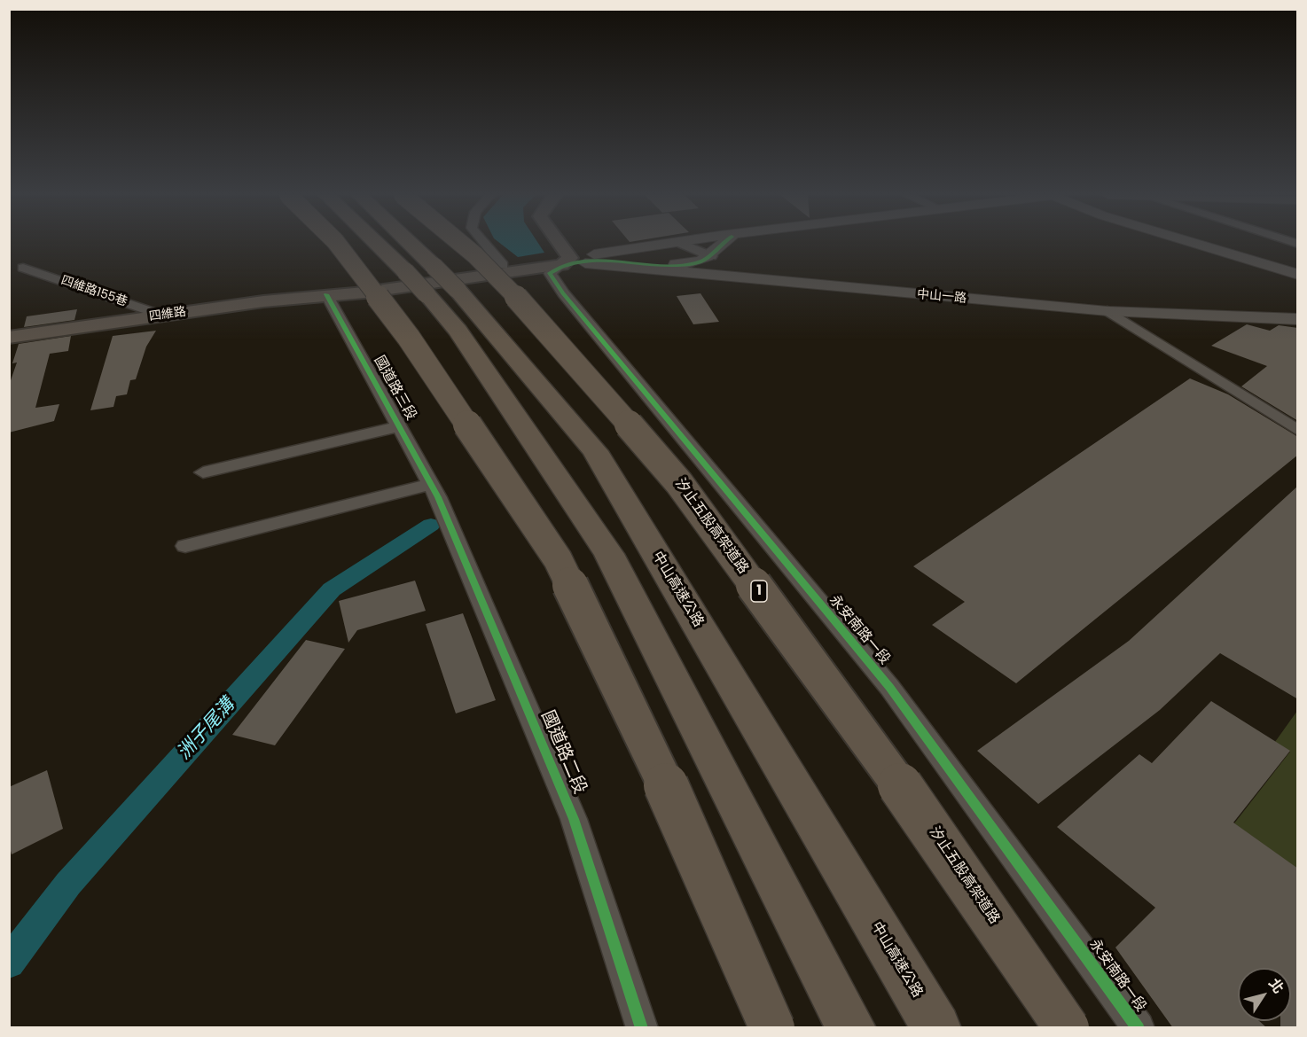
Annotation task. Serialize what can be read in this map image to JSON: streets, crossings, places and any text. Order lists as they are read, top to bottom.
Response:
{
  "streets": {
    "highway": ["汐止五股高架道路", "中山高速公路", "1"],
    "main road": ["四維路"],
    "street": [
      "四維路155巷",
      "中山一路",
      "國道路三段",
      "永安南路一段",
      "國道路二段"
    ]
  },
  "crossings": [
    ["四維路155巷", "四維路"],
    ["中山一路", "四維路"],
    ["中山一路", "永安南路一段"],
    ["四維路", "國道路三段"],
    ["四維路", "永安南路一段"],
    ["國道路三段", "國道路二段"]
  ],
  "water": ["洲子尾溝"],
  "north": "top right"
}
